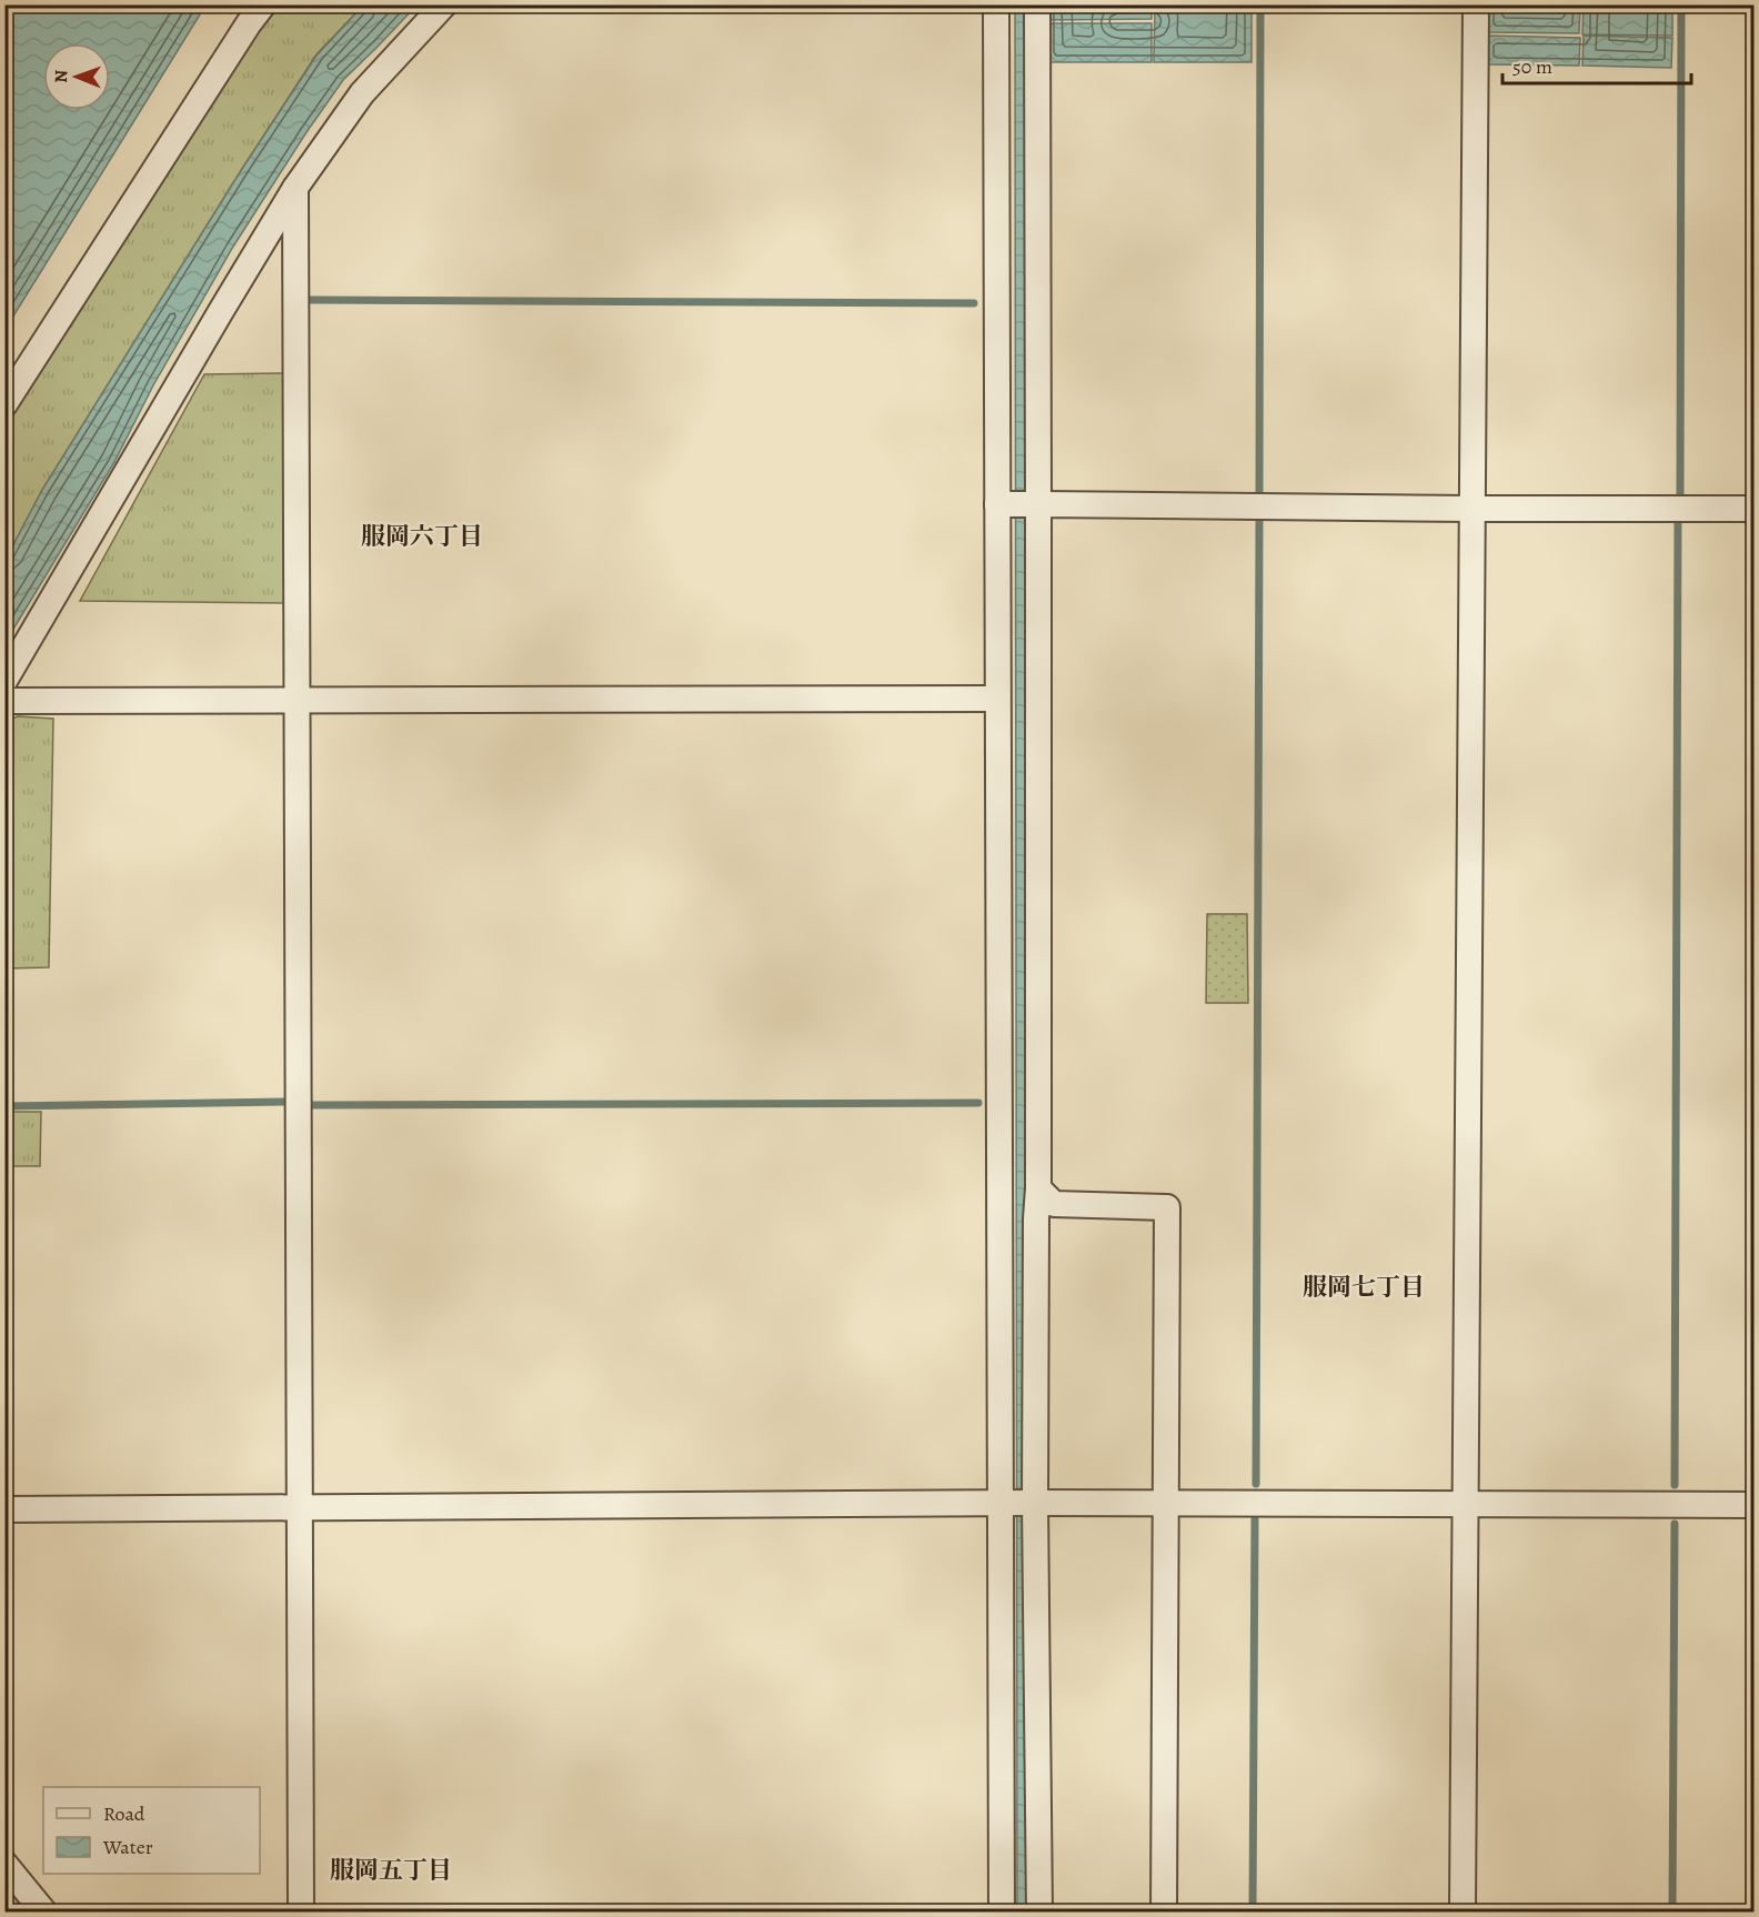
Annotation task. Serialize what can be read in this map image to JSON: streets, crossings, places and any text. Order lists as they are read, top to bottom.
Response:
{
  "districts": ["服岡六丁目", "服岡七丁目", "服岡五丁目"],
  "legend": ["Road", "Water"],
  "scale_bar": "50 m",
  "north": "left"
}
